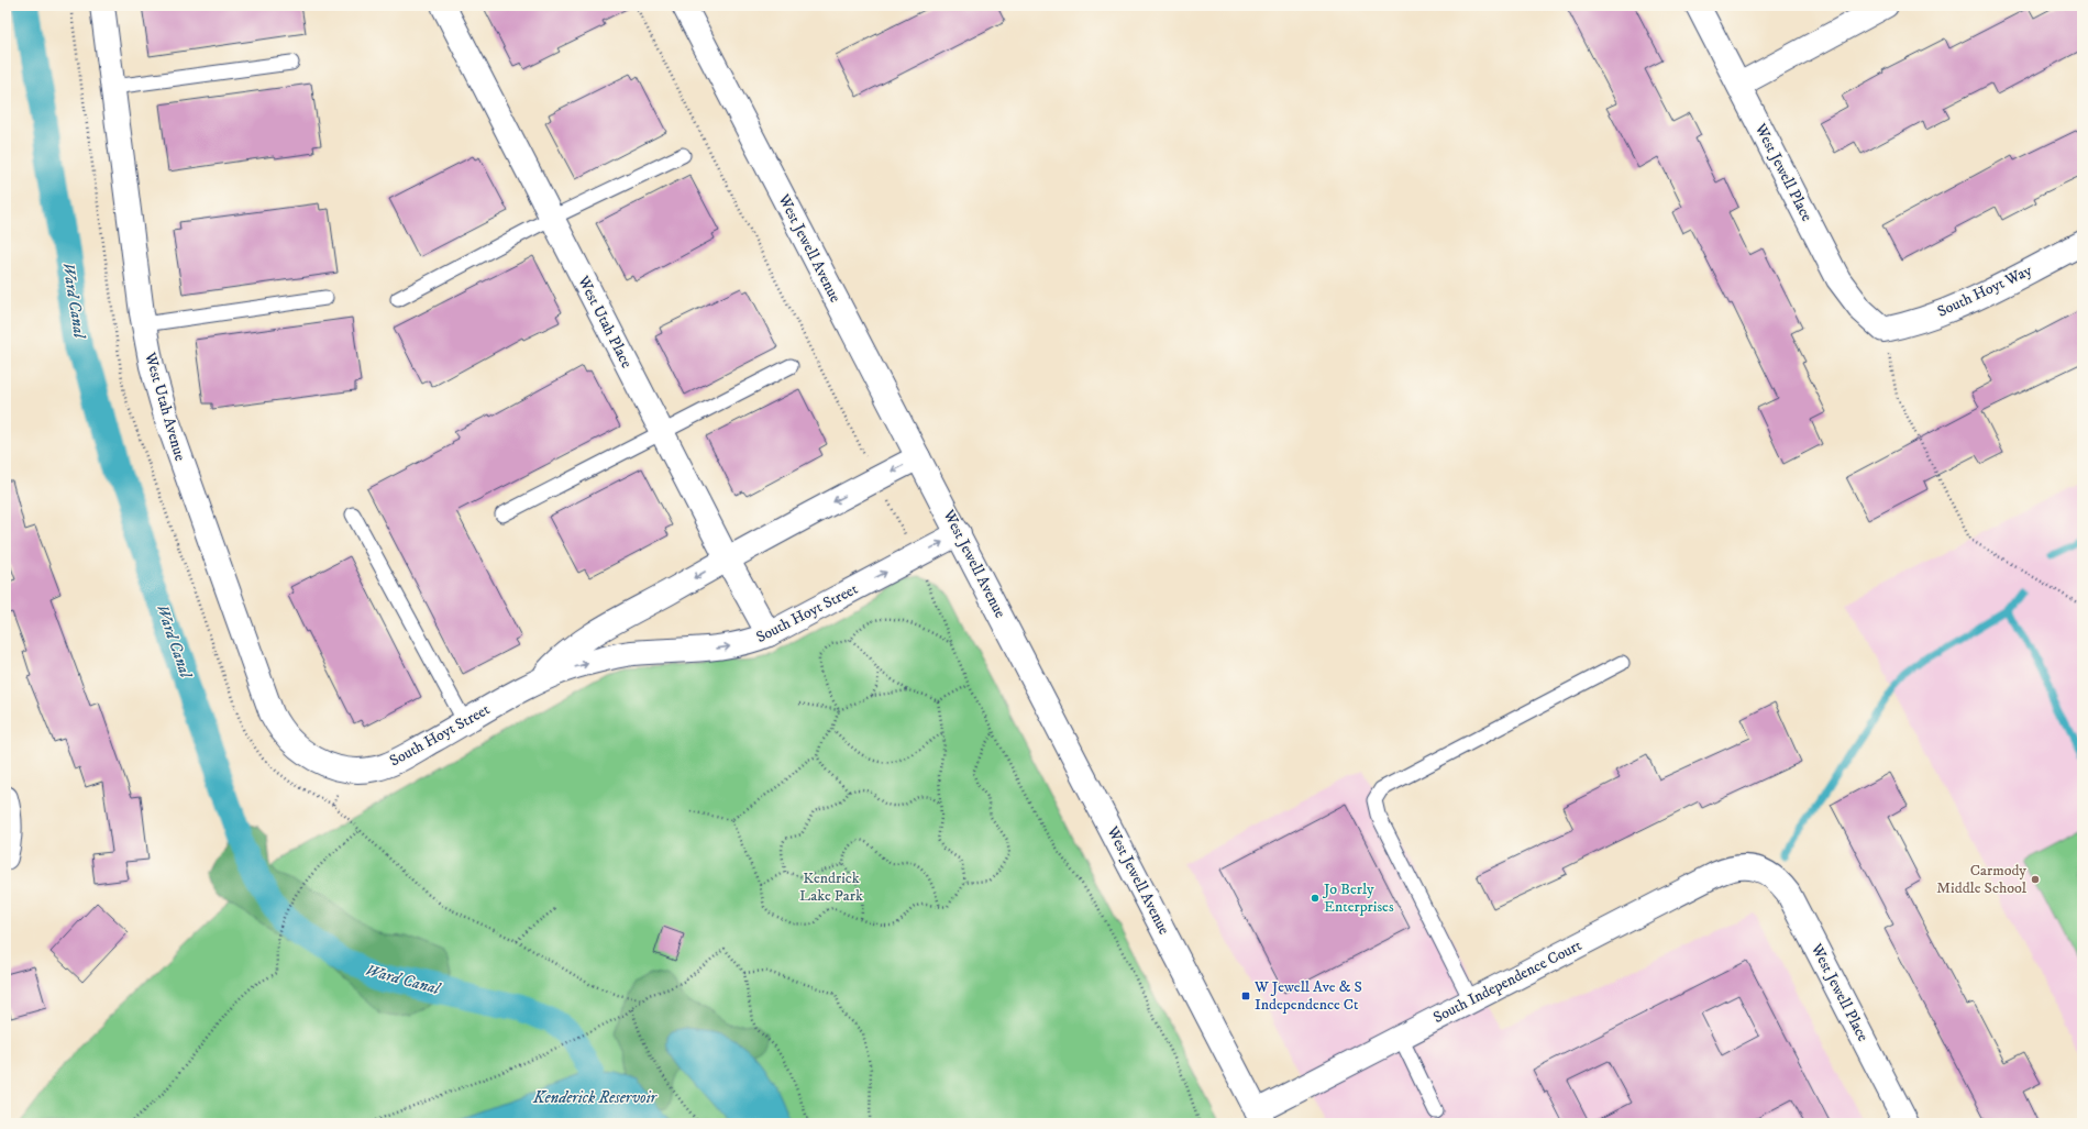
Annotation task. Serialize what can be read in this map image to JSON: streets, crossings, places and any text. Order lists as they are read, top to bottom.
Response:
{
  "streets": {
    "street": [
      "West Jewell Place",
      "West Jewell Avenue",
      "South Hoyt Way",
      "West Utah Place",
      "West Utah Avenue",
      "South Hoyt Street",
      "South Independence Court"
    ]
  },
  "crossings": [
    ["West Jewell Place", "South Hoyt Way"],
    ["West Jewell Place", "South Independence Court"],
    ["West Jewell Avenue", "South Hoyt Street"],
    ["West Jewell Avenue", "South Independence Court"],
    ["West Utah Place", "South Hoyt Street"],
    ["West Utah Avenue", "South Hoyt Street"]
  ],
  "water": ["Ward Canal", "Kenderick Reservoir"],
  "parks": ["Kendrick Lake Park"],
  "places": {
    "other": ["Carmody Middle School", "Jo Berly Enterprises"],
    "transit": ["W Jewell Ave & S Independence Ct"]
  }
}
